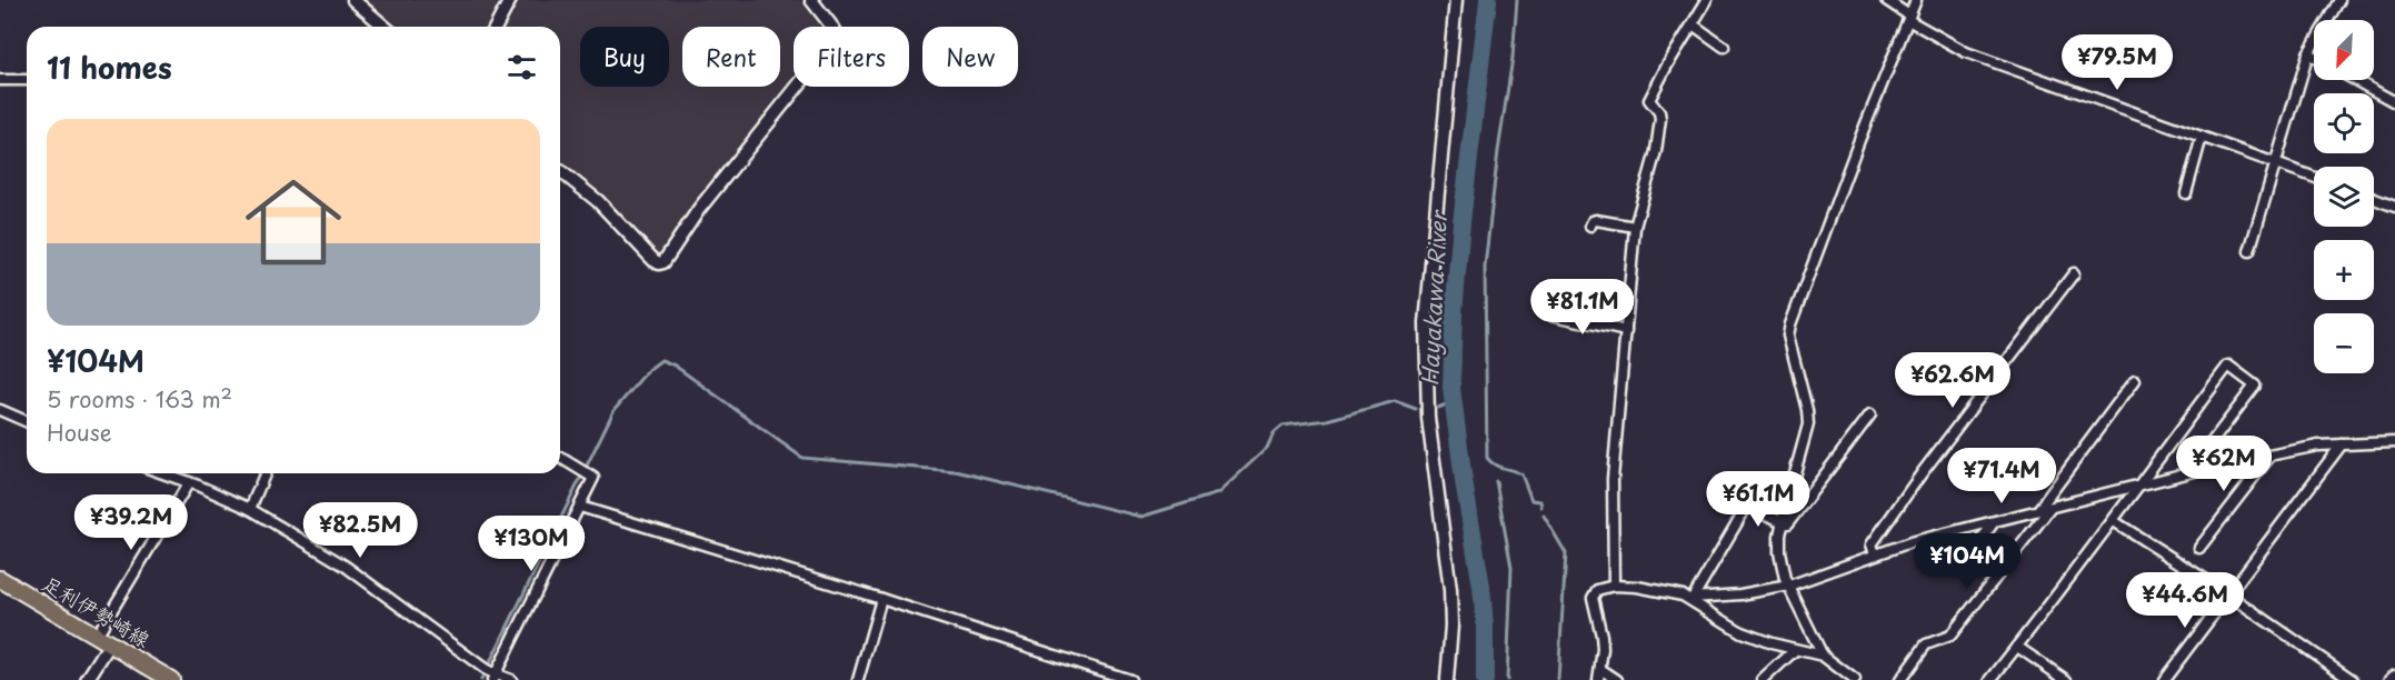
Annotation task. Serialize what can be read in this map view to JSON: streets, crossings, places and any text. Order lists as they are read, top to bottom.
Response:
{
  "streets": {
    "main road": ["足利伊勢崎線"]
  },
  "water": ["Hayakawa River"],
  "north": "bottom left",
  "page": {
    "map_buttons": ["+", "−"],
    "chip": [
      "Buy",
      "Rent",
      "Filters",
      "New"
    ],
    "heading": "11 homes",
    "price": [
      "¥79.5M",
      "¥81.1M",
      "¥62.6M",
      "¥62M",
      "¥71.4M",
      "¥61.1M",
      "¥39.2M",
      "¥82.5M",
      "¥130M",
      "¥104M",
      "¥44.6M"
    ],
    "list": [
      {
        "name": "¥104M",
        "note": "5 rooms · 163 m² · House"
      }
    ]
  }
}
